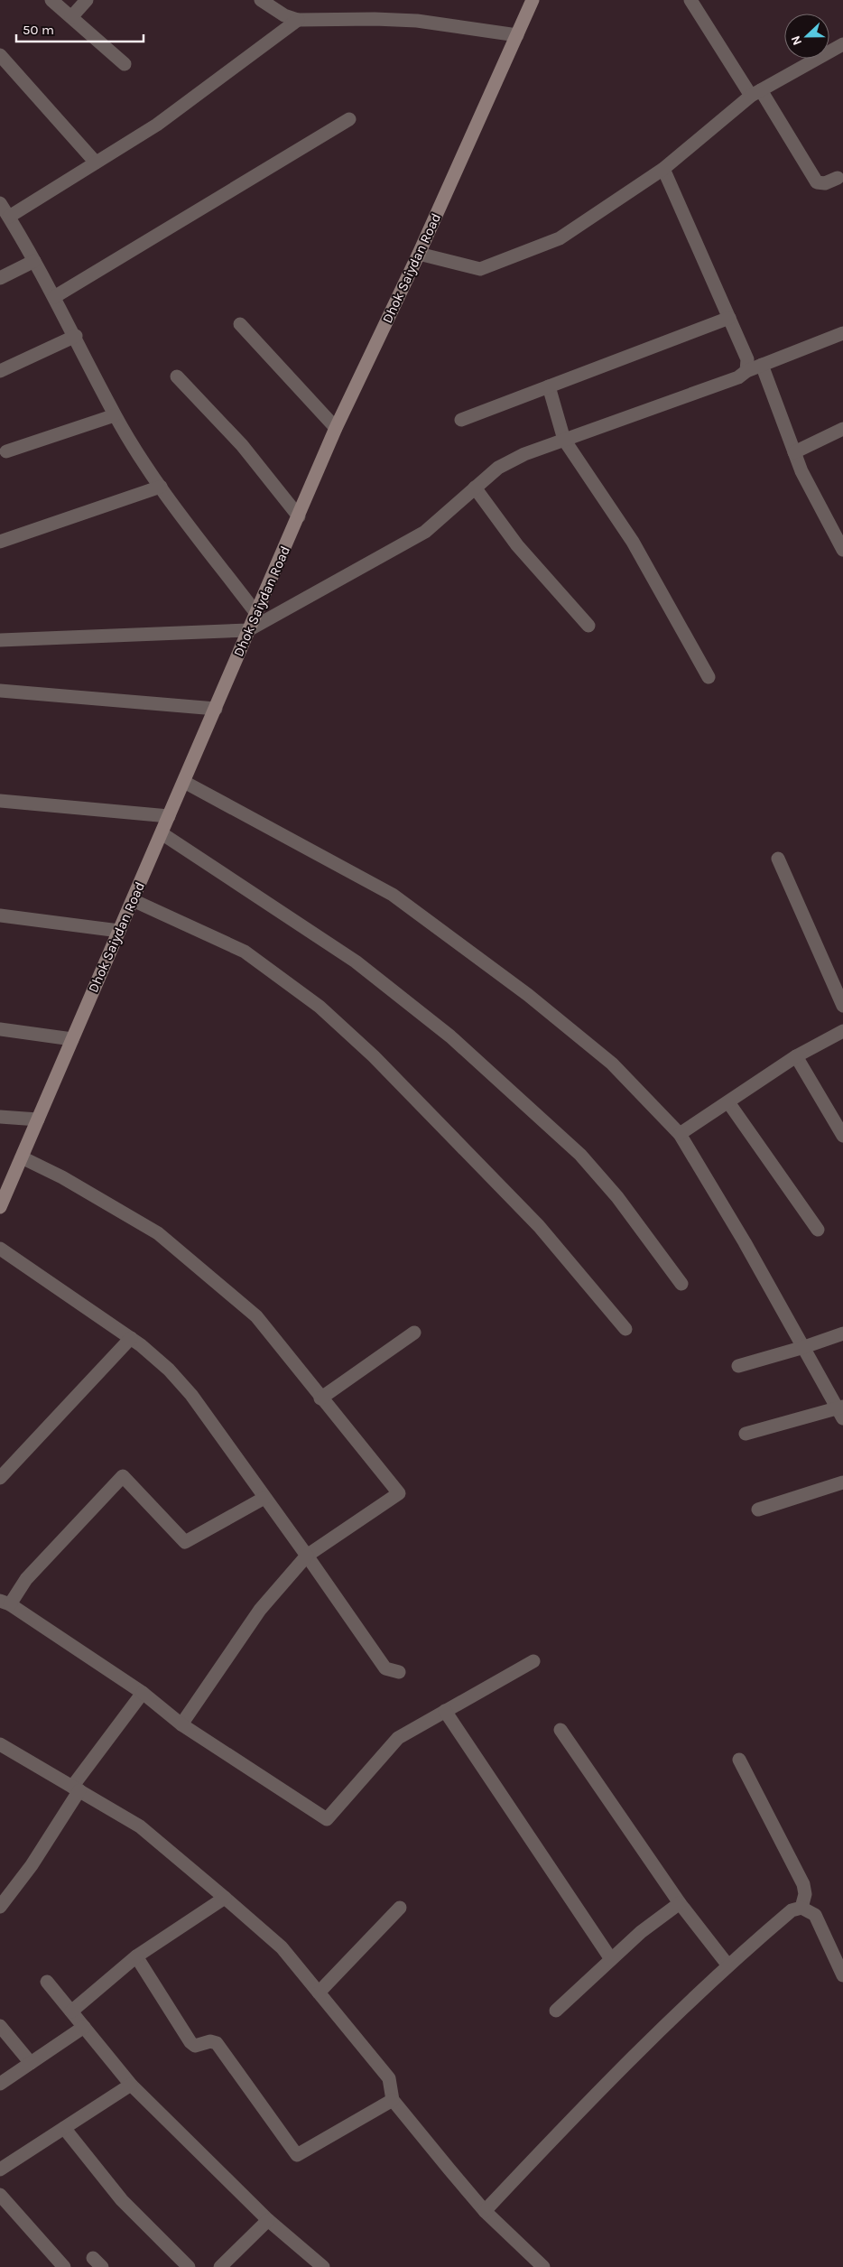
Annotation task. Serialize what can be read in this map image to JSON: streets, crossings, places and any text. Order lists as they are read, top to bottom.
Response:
{
  "streets": {
    "main road": ["Dhok Saiydan Road"]
  },
  "scale_bar": "50 m",
  "north": "left"
}
